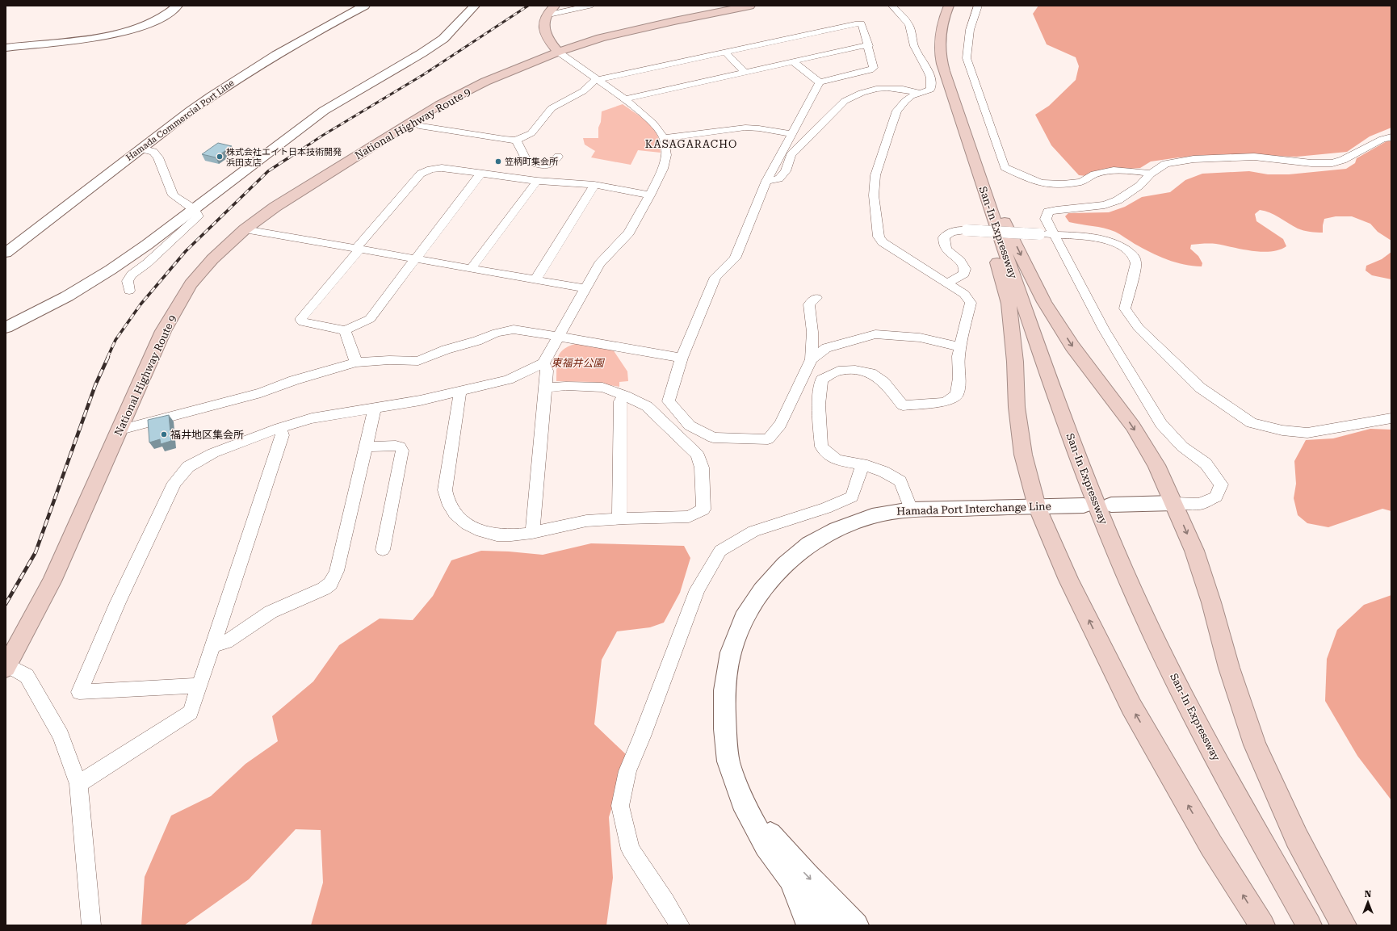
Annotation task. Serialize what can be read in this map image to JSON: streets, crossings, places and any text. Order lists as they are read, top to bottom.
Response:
{
  "streets": {
    "highway": ["National Highway Route 9", "San-In Expressway"],
    "main road": ["Hamada Commercial Port Line", "Hamada Port Interchange Line"]
  },
  "districts": ["KASAGARACHO"],
  "parks": ["東福井公園"],
  "places": ["株式会社エイト日本技術開発 浜田支店", "笠柄町集会所", "福井地区集会所"],
  "north": "top"
}
